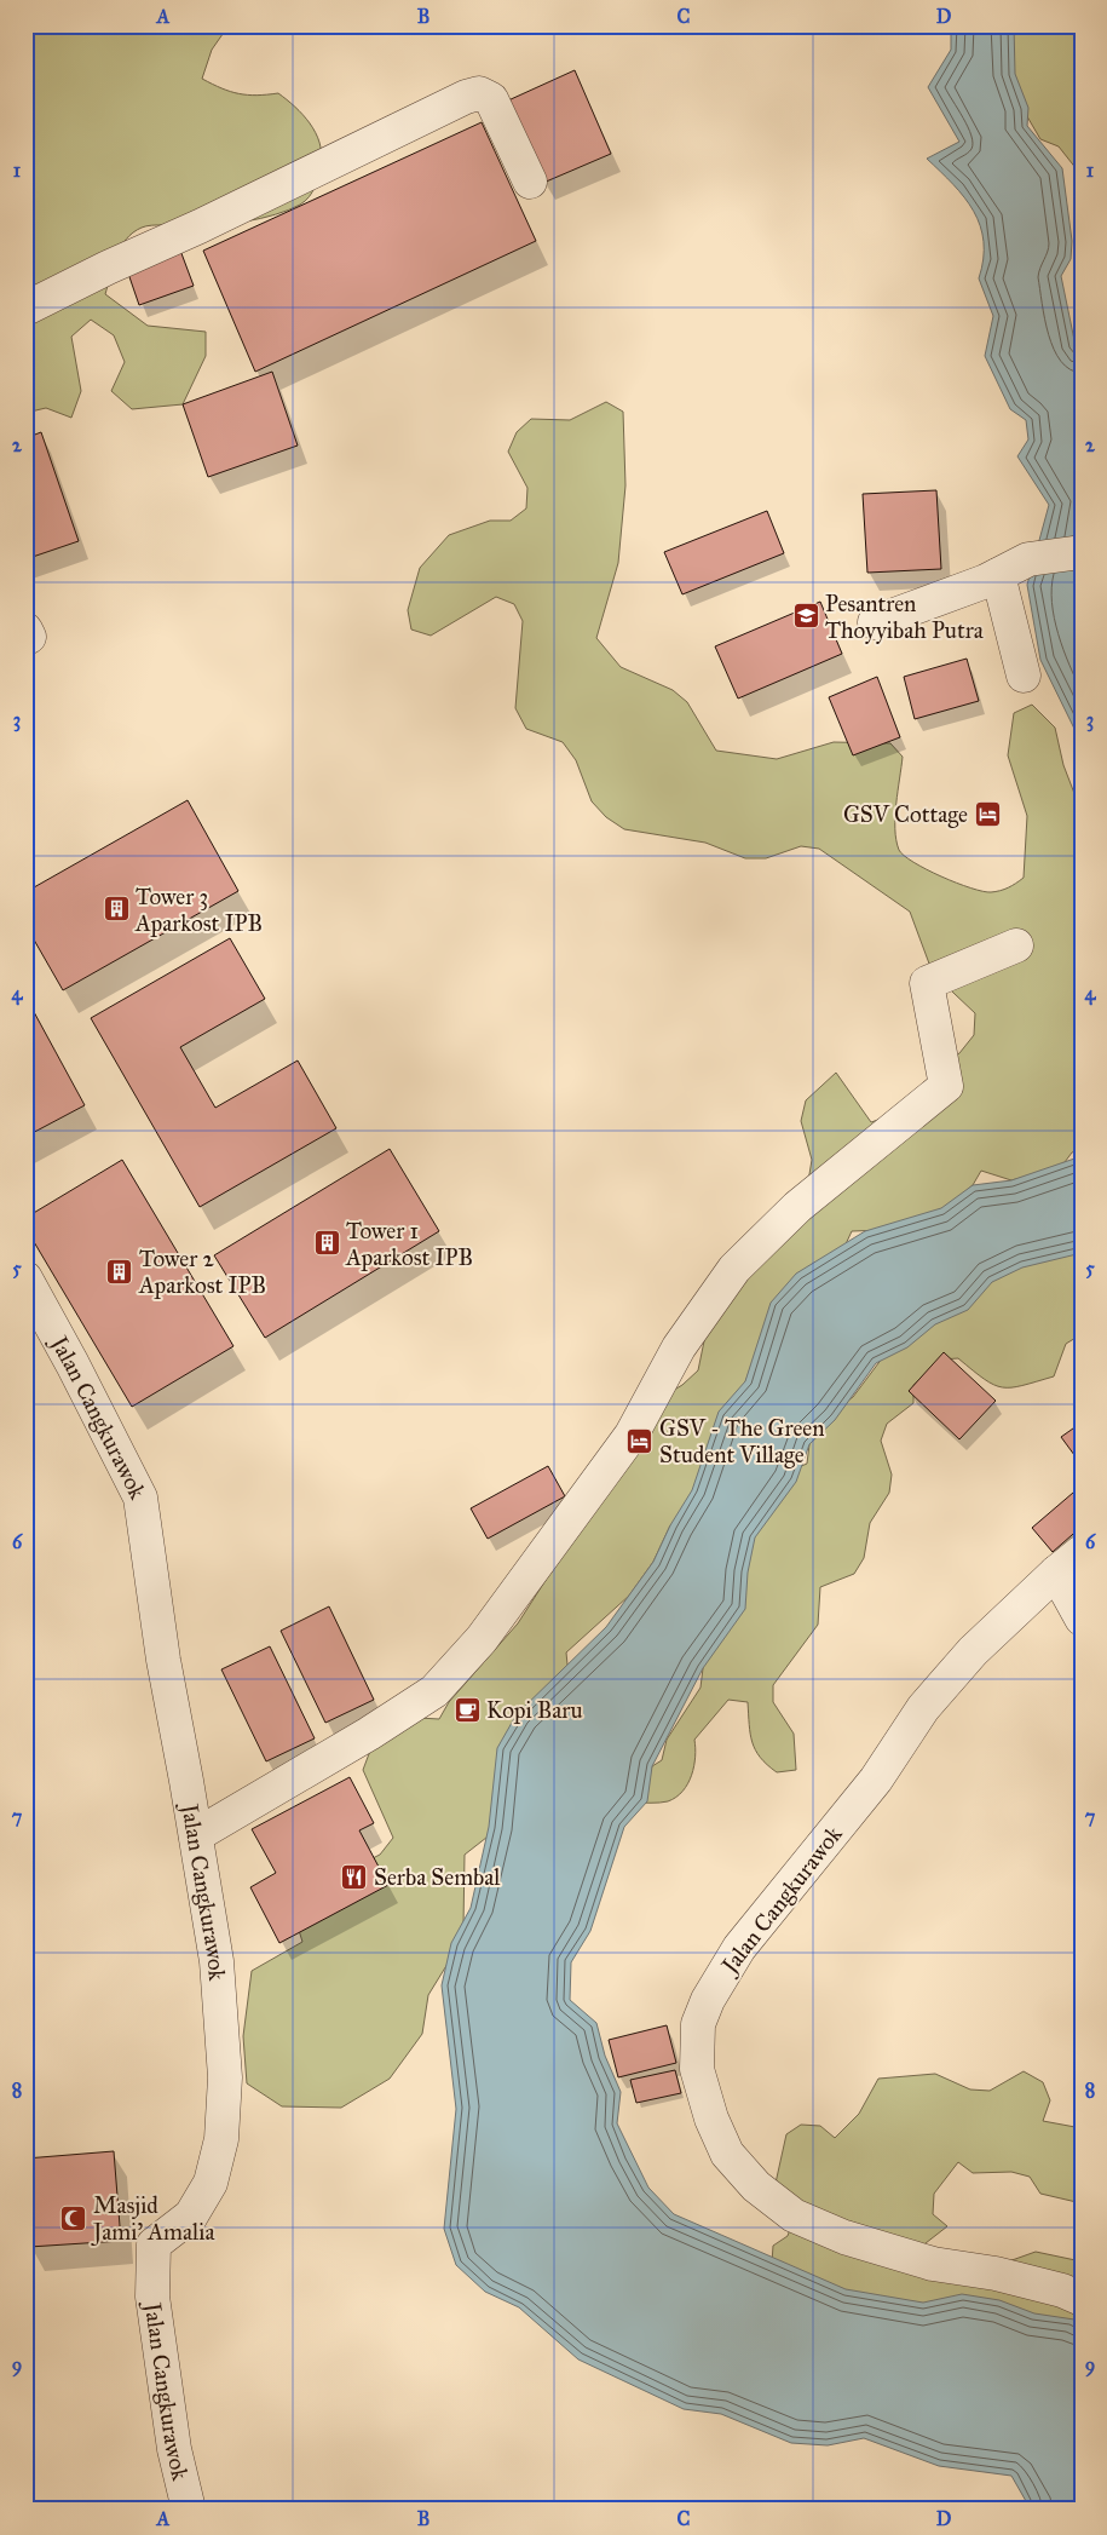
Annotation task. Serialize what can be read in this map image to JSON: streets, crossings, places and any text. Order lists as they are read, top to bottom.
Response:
{
  "streets": {
    "street": ["Jalan Cangkurawok"]
  },
  "places": {
    "school or university": ["Pesantren Thoyyibah Putra"],
    "hotel": ["GSV Cottage", "GSV - The Green Student Village"],
    "building": ["Tower 3 Aparkost IPB", "Tower 1 Aparkost IPB", "Tower 2 Aparkost IPB"],
    "cafe": ["Kopi Baru"],
    "restaurant": ["Serba Sembal"],
    "mosque": ["Masjid Jami' Amalia"]
  },
  "grid": {
    "columns": [
      "A",
      "B",
      "C",
      "D"
    ],
    "rows": [
      "1",
      "2",
      "3",
      "4",
      "5",
      "6",
      "7",
      "8",
      "9"
    ]
  }
}
